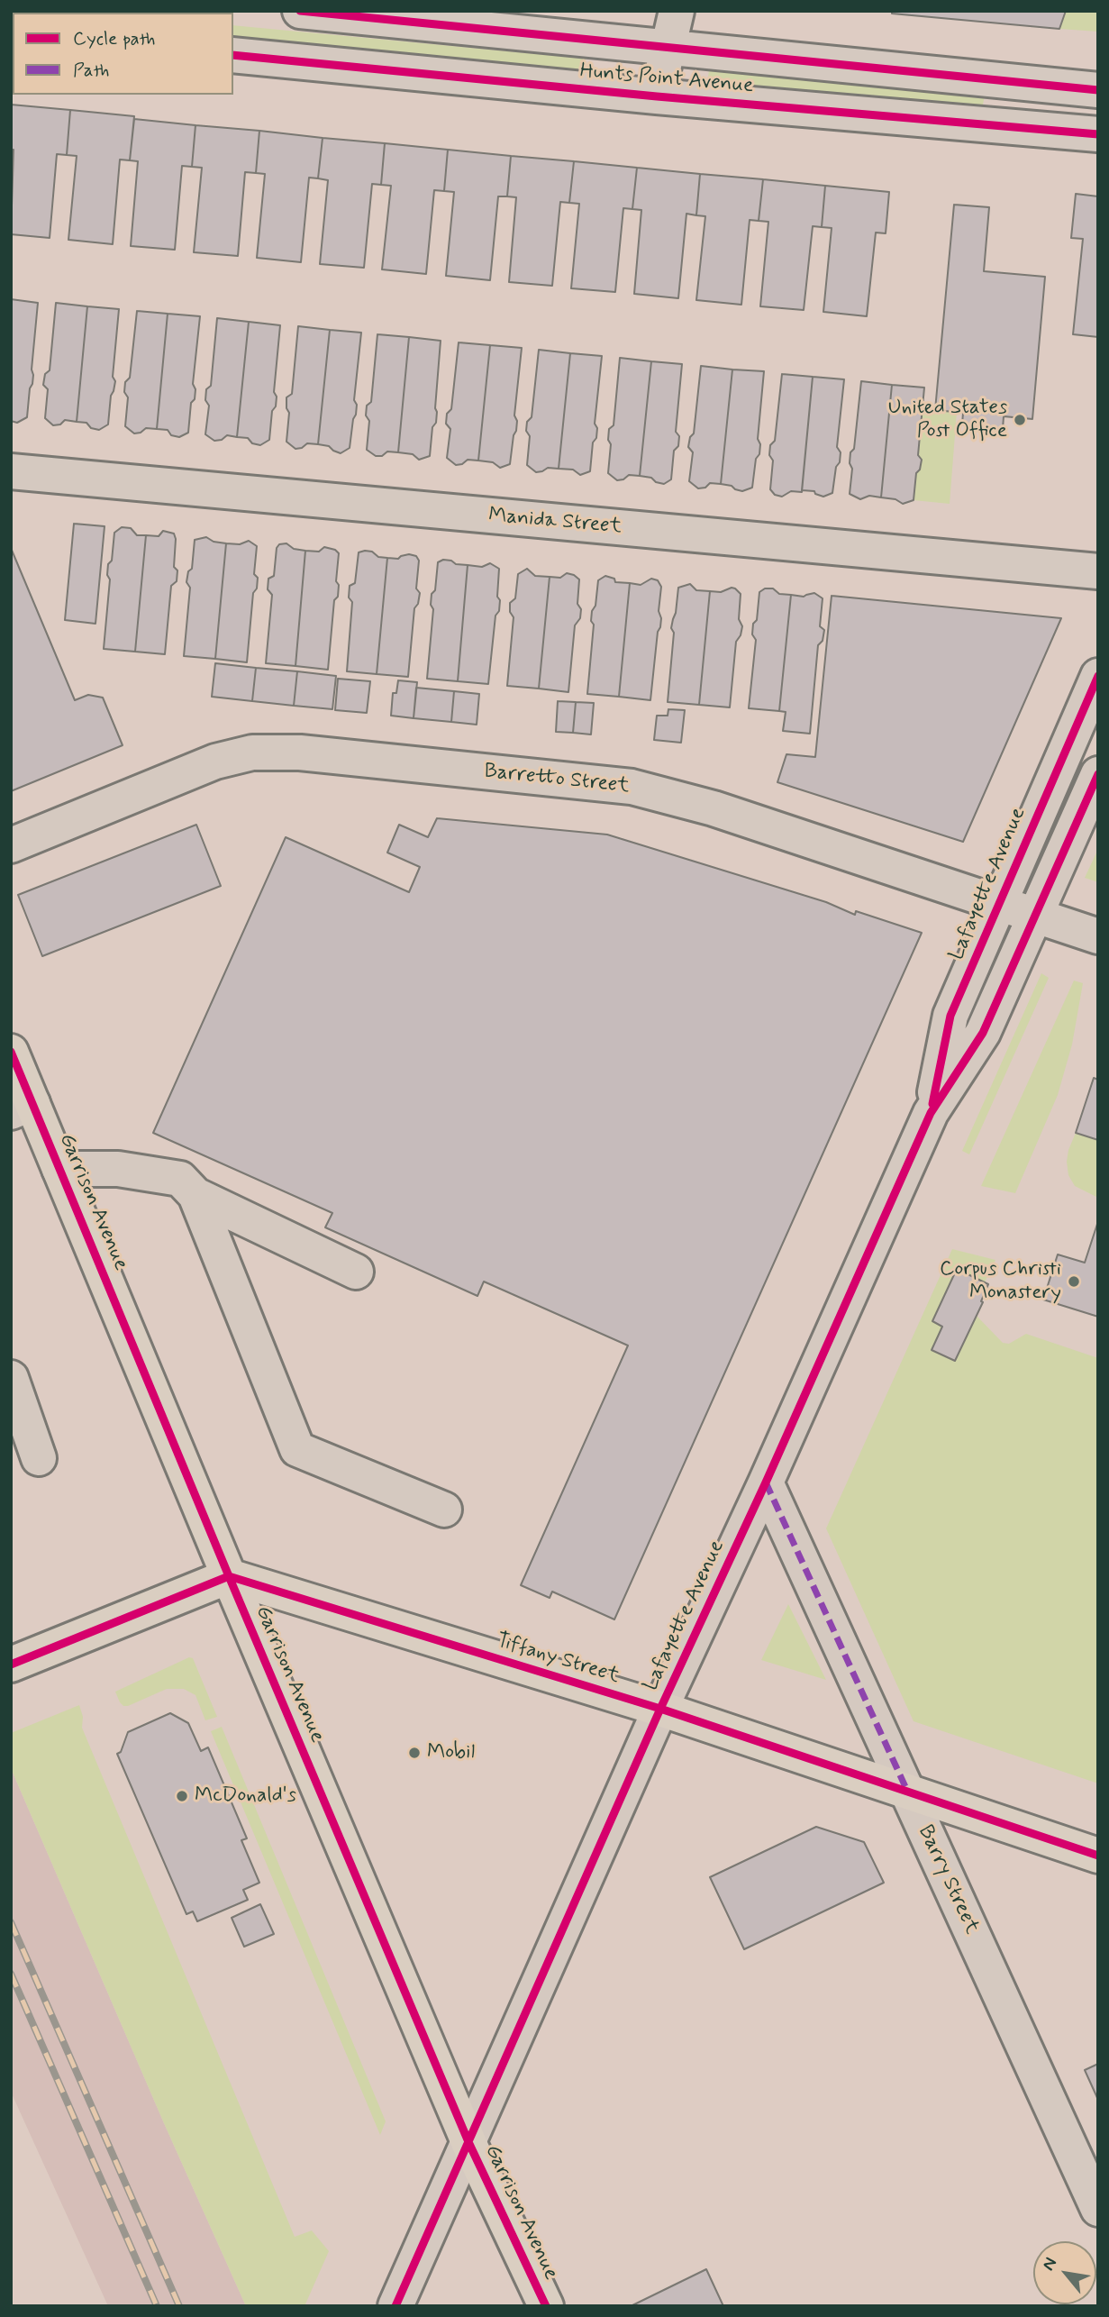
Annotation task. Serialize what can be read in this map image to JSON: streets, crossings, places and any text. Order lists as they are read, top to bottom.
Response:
{
  "streets": {
    "main road": ["Garrison Avenue", "Tiffany Street"],
    "street": [
      "Hunts Point Avenue",
      "Manida Street",
      "Barretto Street",
      "Lafayette Avenue",
      "Barry Street"
    ]
  },
  "crossings": [
    ["Barretto Street", "Lafayette Avenue"],
    ["Lafayette Avenue", "Garrison Avenue"],
    ["Lafayette Avenue", "Tiffany Street"],
    ["Lafayette Avenue", "Barry Street"],
    ["Garrison Avenue", "Tiffany Street"],
    ["Tiffany Street", "Barry Street"]
  ],
  "places": [
    "United States Post Office",
    "Corpus Christi Monastery",
    "Mobil",
    "McDonald's"
  ],
  "legend": ["Cycle path", "Path"],
  "north": "top left"
}
